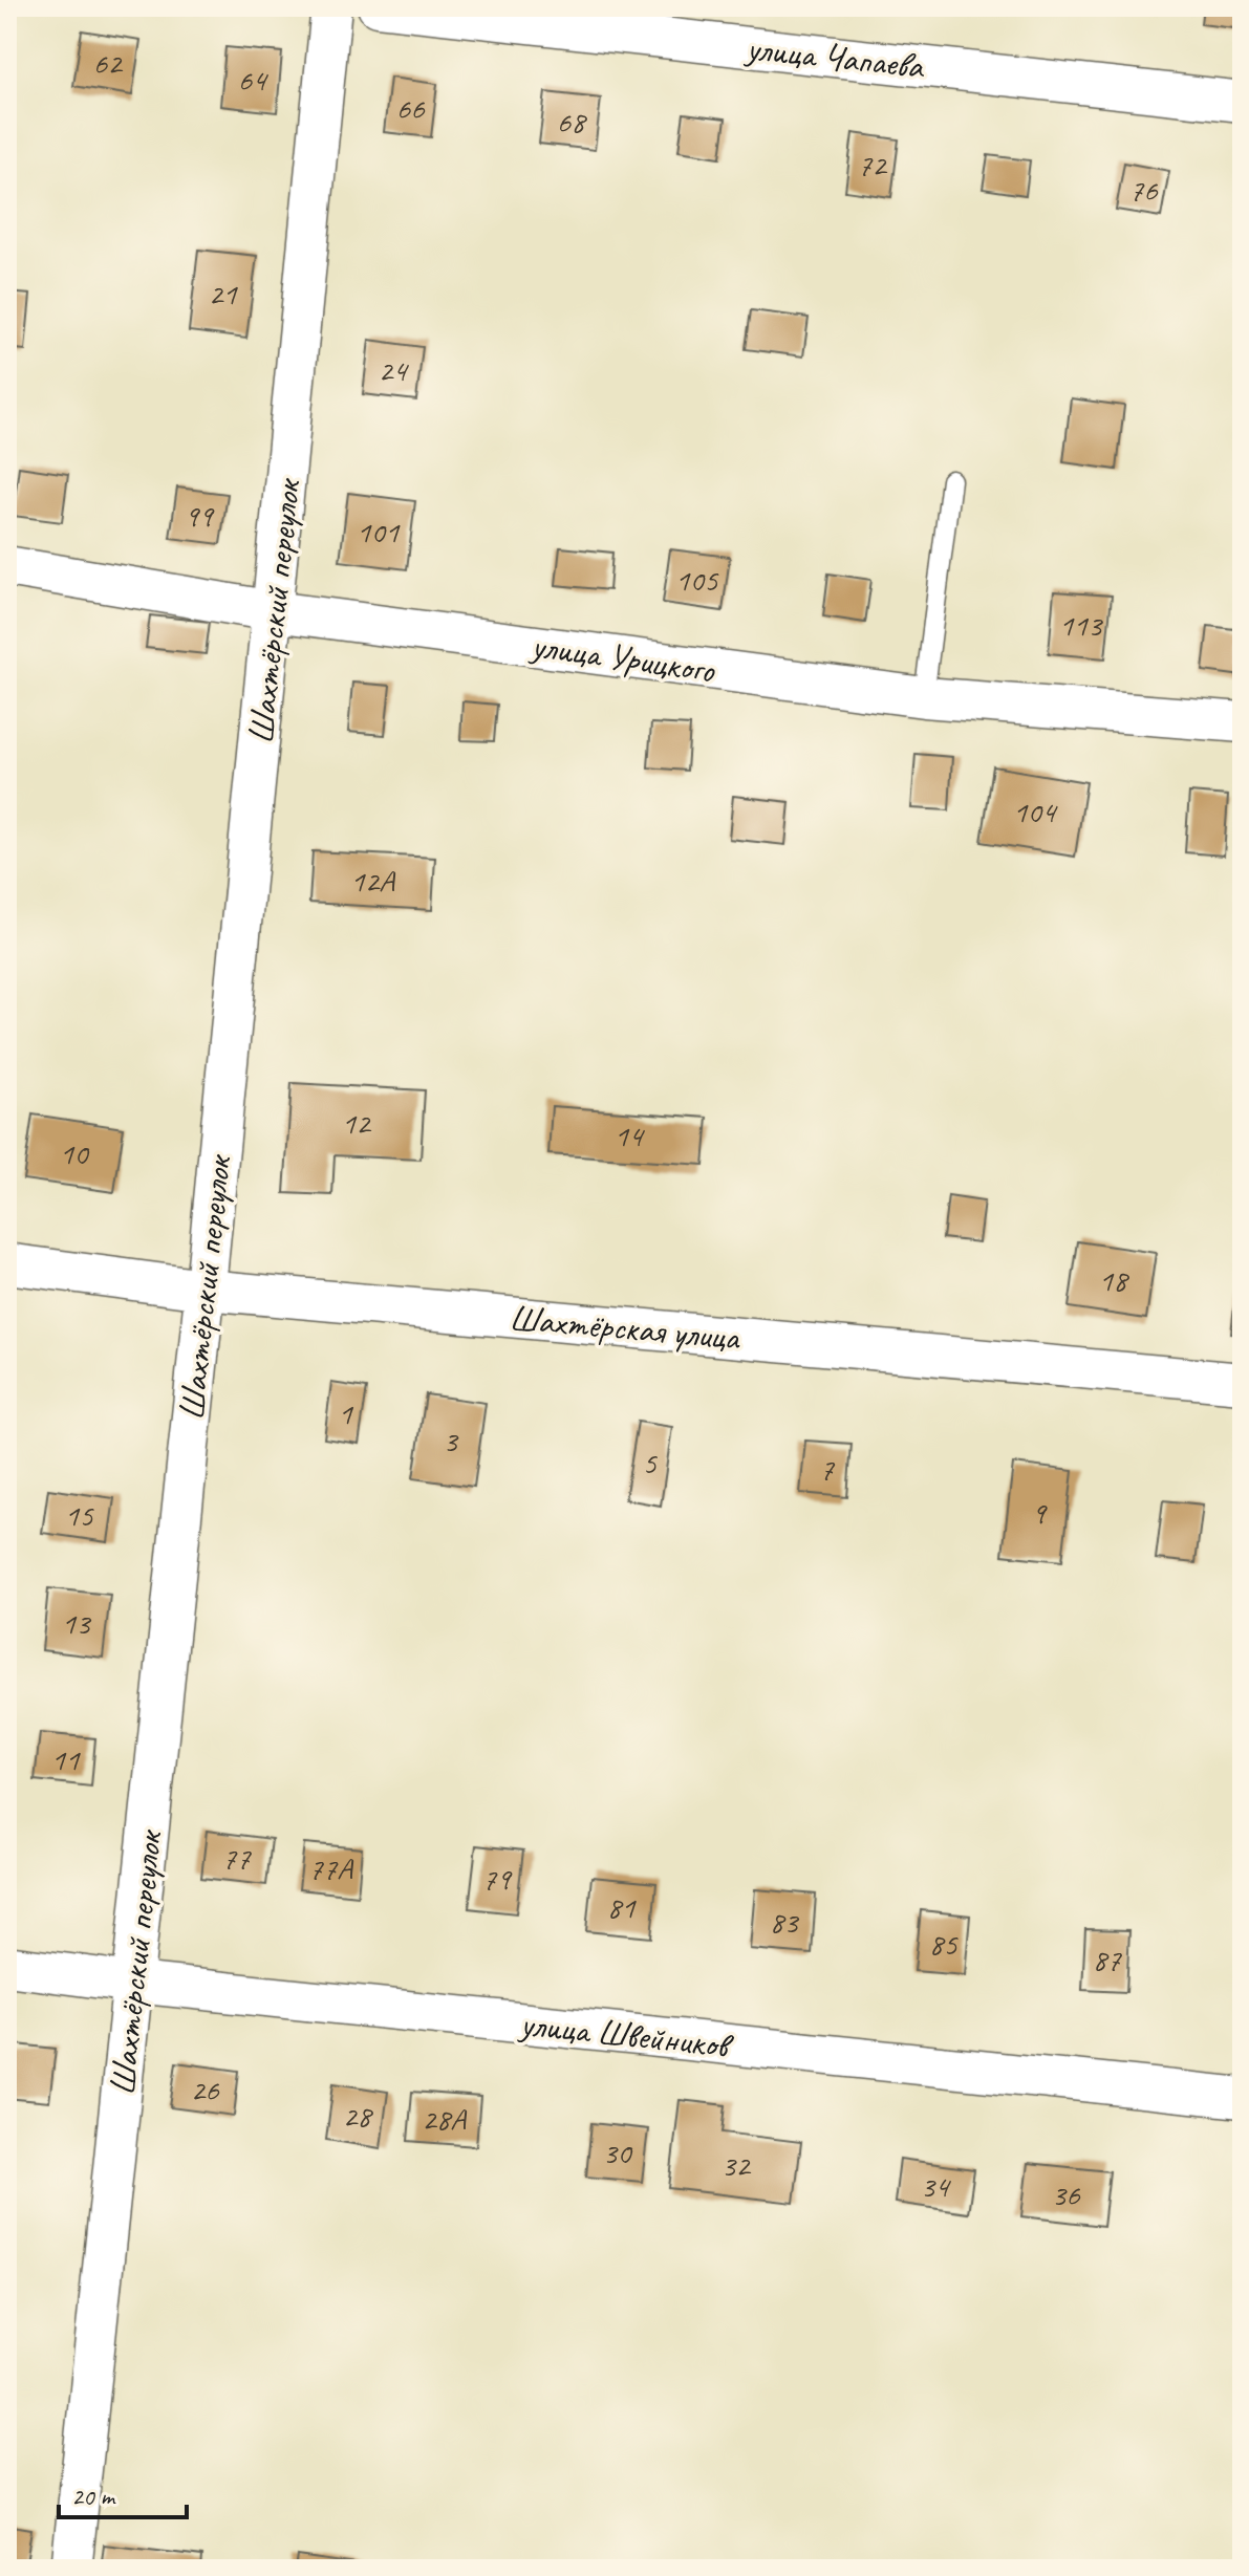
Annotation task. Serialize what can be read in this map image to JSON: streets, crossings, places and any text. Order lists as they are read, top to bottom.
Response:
{
  "streets": {
    "street": [
      "улица Чапаева",
      "Шахтёрский переулок",
      "улица Урицкого",
      "Шахтёрская улица",
      "улица Швейников"
    ]
  },
  "crossings": [
    ["Шахтёрский переулок", "улица Урицкого"],
    ["Шахтёрский переулок", "Шахтёрская улица"],
    ["Шахтёрский переулок", "улица Швейников"]
  ],
  "house_numbers": [
    "62",
    "64",
    "66",
    "68",
    "72",
    "76",
    "21",
    "24",
    "99",
    "101",
    "105",
    "113",
    "104",
    "12А",
    "12",
    "14",
    "10",
    "18",
    "1",
    "3",
    "5",
    "7",
    "9",
    "15",
    "13",
    "11",
    "77",
    "77А",
    "79",
    "81",
    "83",
    "85",
    "87",
    "26",
    "28",
    "28А",
    "30",
    "32",
    "34",
    "36"
  ],
  "scale_bar": "20 m"
}
